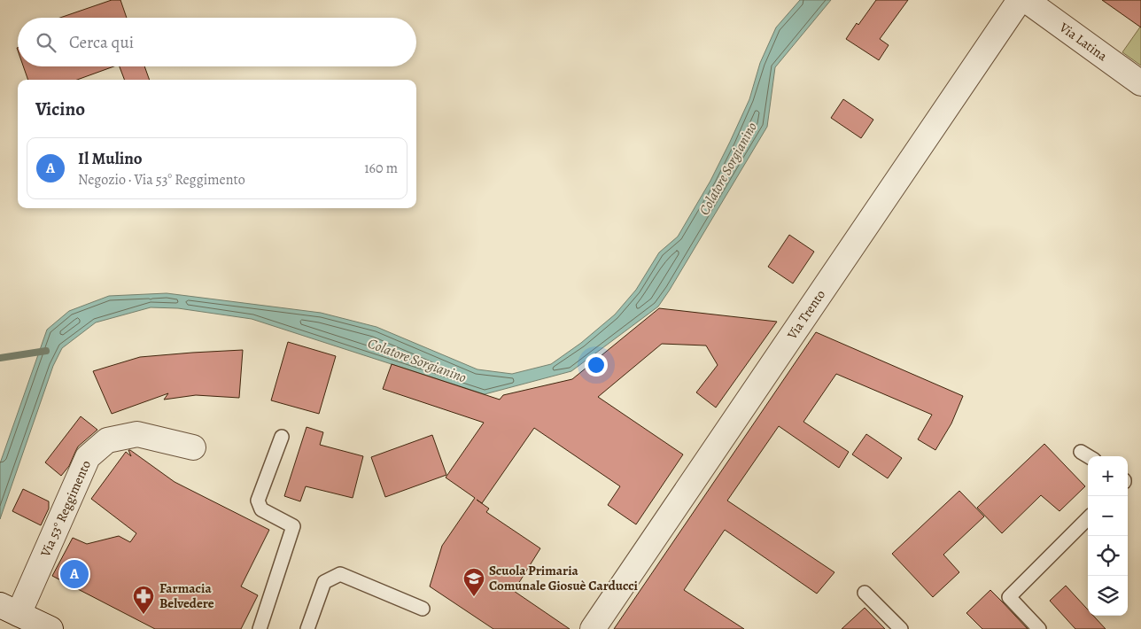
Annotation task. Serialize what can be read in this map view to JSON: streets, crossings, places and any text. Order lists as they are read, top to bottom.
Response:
{
  "streets": {
    "street": ["Via Latina", "Via Trento", "Via 53° Reggimento"]
  },
  "water": ["Colatore Sorgianino"],
  "places": {
    "school or university": ["Scuola Primaria Comunale Giosuè Carducci"],
    "pharmacy": ["Farmacia Belvedere"]
  },
  "page": {
    "search": "Cerca qui",
    "heading": "Vicino",
    "list": [
      {
        "mark": "A",
        "name": "Il Mulino",
        "note": "Negozio · Via 53° Reggimento",
        "value": "160 m"
      }
    ],
    "map_buttons": ["+", "−"],
    "pins": "A"
  }
}
